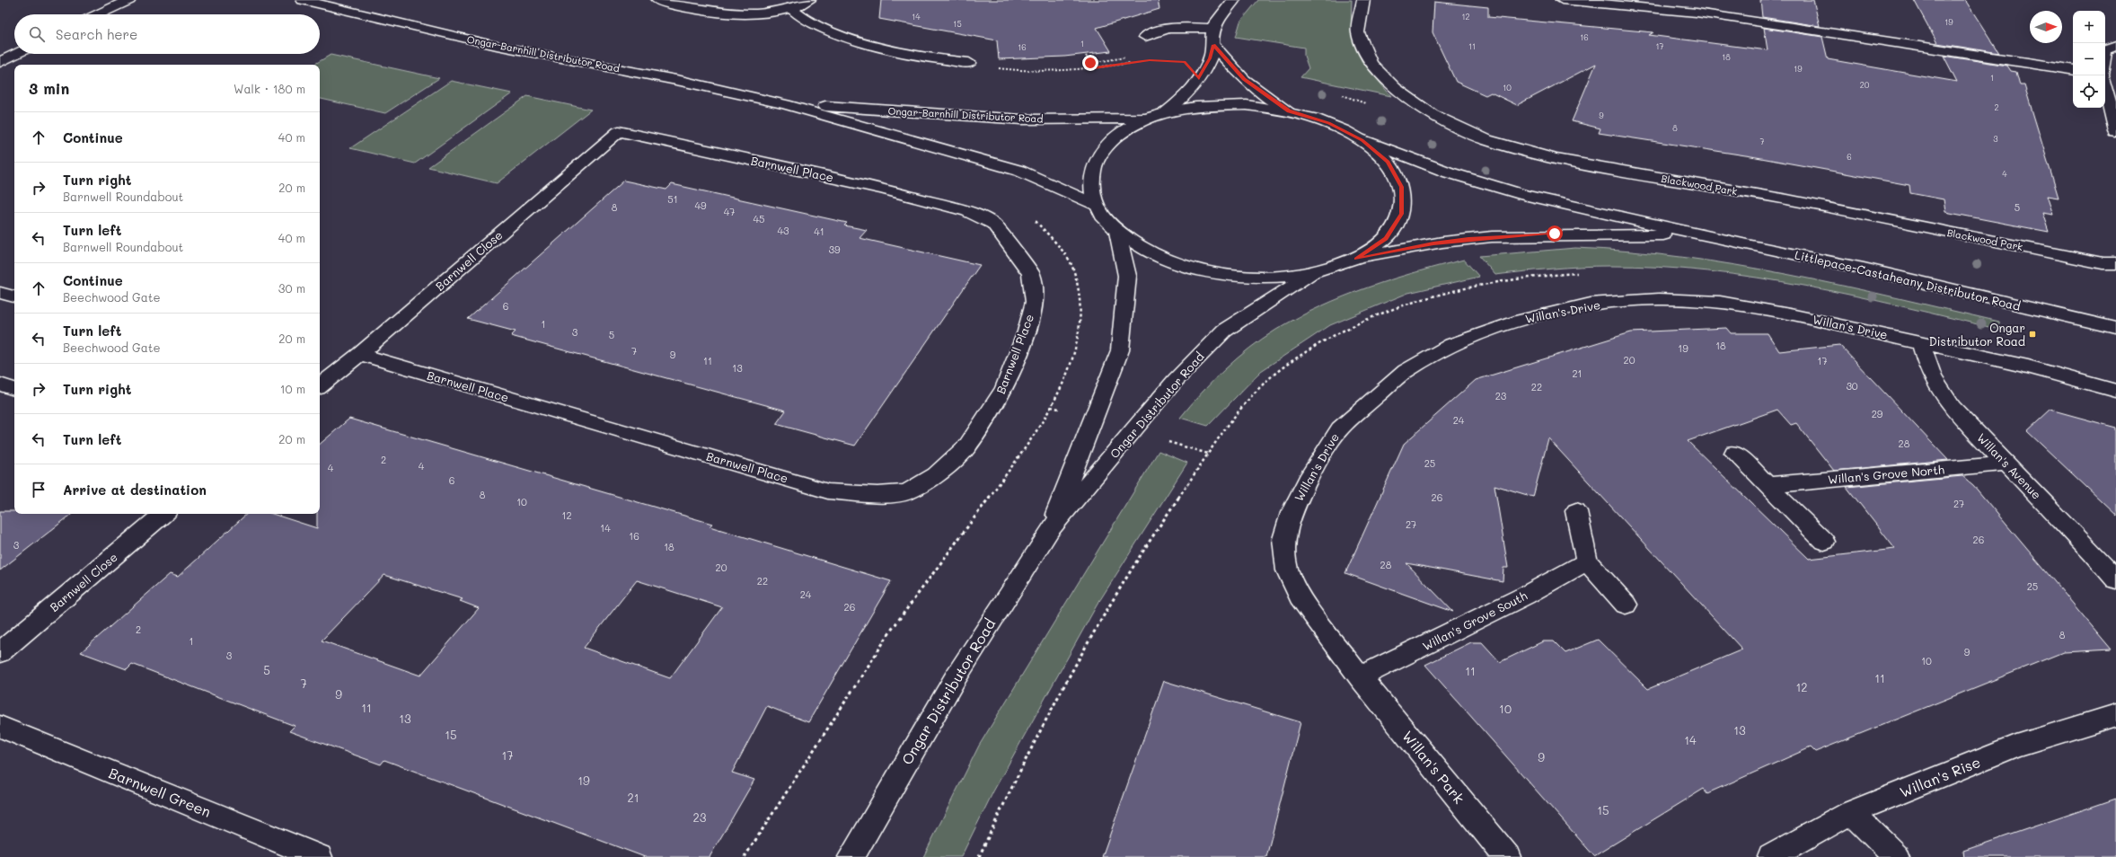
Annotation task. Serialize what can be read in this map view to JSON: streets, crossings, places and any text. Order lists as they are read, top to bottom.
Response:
{
  "streets": {
    "street": [
      "Ongar-Barnhill Distributor Road",
      "Barnwell Place",
      "Blackwood Park",
      "Barnwell Close",
      "Littlepace-Castaheany Distributor Road",
      "Willan's Drive",
      "Ongar Distributor Road",
      "Willan's Avenue",
      "Willan's Grove North",
      "Willan's Grove South",
      "Willan's Park",
      "Willan's Rise",
      "Barnwell Green"
    ]
  },
  "crossings": [
    ["Barnwell Place", "Barnwell Close"],
    ["Willan's Drive", "Willan's Avenue"],
    ["Willan's Drive", "Willan's Grove South"],
    ["Willan's Drive", "Willan's Park"],
    ["Willan's Avenue", "Willan's Grove North"],
    ["Willan's Grove South", "Willan's Park"]
  ],
  "places": {
    "transit": ["Ongar Distributor Road"]
  },
  "house_numbers": [
    "14",
    "12",
    "19",
    "15",
    "16",
    "1",
    "11",
    "17",
    "16",
    "18",
    "19",
    "1",
    "20",
    "10",
    "2",
    "9",
    "8",
    "3",
    "7",
    "6",
    "4",
    "51",
    "49",
    "8",
    "5",
    "47",
    "45",
    "43",
    "41",
    "39",
    "6",
    "1",
    "3",
    "5",
    "18",
    "19",
    "7",
    "9",
    "20",
    "11",
    "17",
    "13",
    "21",
    "30",
    "22",
    "23",
    "29",
    "24",
    "28",
    "2",
    "25",
    "4",
    "4",
    "6",
    "8",
    "26",
    "10",
    "27",
    "12",
    "27",
    "14",
    "16",
    "26",
    "3",
    "18",
    "28",
    "20",
    "22",
    "25",
    "24",
    "26",
    "2",
    "8",
    "1",
    "9",
    "3",
    "10",
    "5",
    "11",
    "11",
    "7",
    "12",
    "9",
    "11",
    "10",
    "13",
    "13",
    "15",
    "14",
    "17",
    "9",
    "19",
    "21",
    "15",
    "23"
  ],
  "north": "right",
  "page": {
    "map_buttons": ["+", "−"],
    "search": "Search here",
    "heading": ["3 min", "Walk · 180 m"],
    "list": [
      ["Continue", "40 m"],
      ["Turn right", "Barnwell Roundabout", "20 m"],
      ["Turn left", "Barnwell Roundabout", "40 m"],
      ["Continue", "Beechwood Gate", "30 m"],
      ["Turn left", "Beechwood Gate", "20 m"],
      ["Turn right", "10 m"],
      ["Turn left", "20 m"],
      "Arrive at destination"
    ]
  }
}
